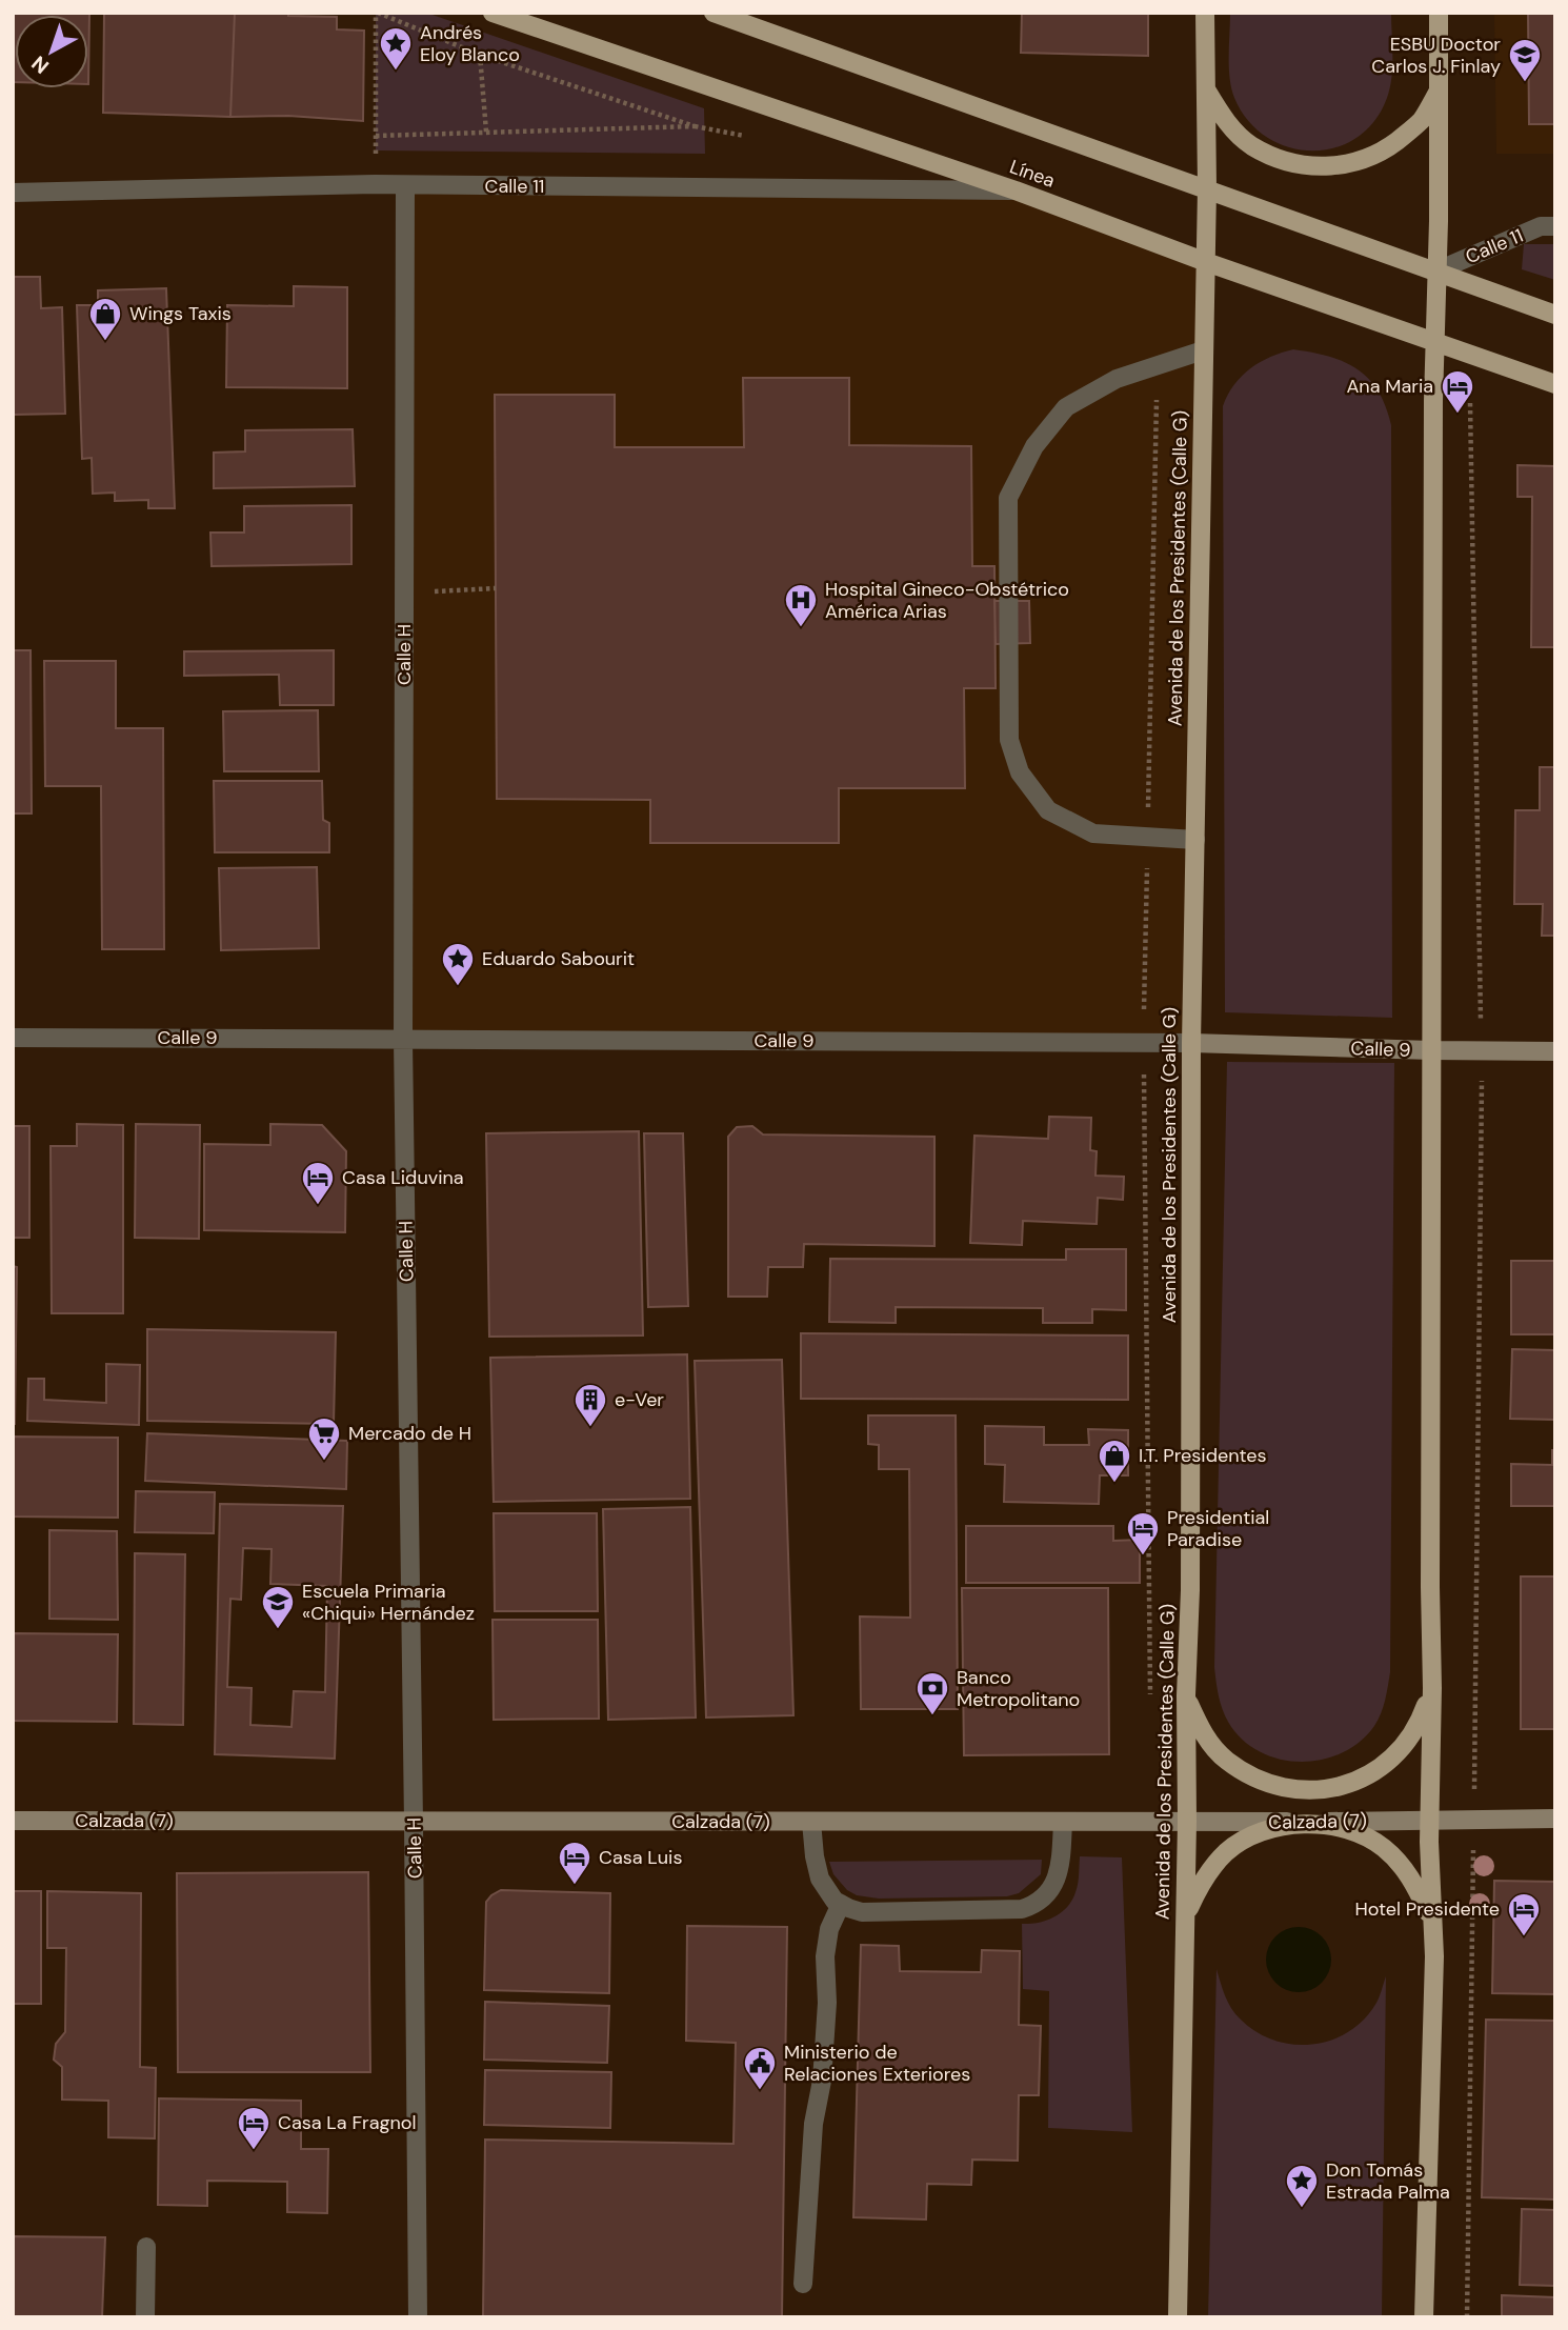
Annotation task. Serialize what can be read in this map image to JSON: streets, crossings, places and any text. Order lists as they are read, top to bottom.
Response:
{
  "streets": {
    "main road": [
      "Línea",
      "Avenida de los Presidentes (Calle G)",
      "Calle 9",
      "Calzada (7)"
    ],
    "street": ["Calle 11", "Calle H"]
  },
  "crossings": [
    ["Línea", "Calle 11"],
    ["Línea", "Avenida de los Presidentes (Calle G)"],
    ["Calle 11", "Calle H"],
    ["Avenida de los Presidentes (Calle G)", "Calle 9"],
    ["Avenida de los Presidentes (Calle G)", "Calzada (7)"],
    ["Calle H", "Calle 9"],
    ["Calle H", "Calzada (7)"]
  ],
  "places": {
    "place": ["Andrés Eloy Blanco", "Eduardo Sabourit", "Don Tomás Estrada Palma"],
    "school or university": ["ESBU Doctor Carlos J. Finlay", "Escuela Primaria «Chiqui» Hernández"],
    "shop": ["Wings Taxis", "I.T. Presidentes"],
    "hotel": [
      "Ana Maria",
      "Casa Liduvina",
      "Presidential Paradise",
      "Casa Luis",
      "Hotel Presidente",
      "Casa La Fragnol"
    ],
    "hospital": ["Hospital Gineco-Obstétrico América Arias"],
    "building": ["e-Ver"],
    "supermarket": ["Mercado de H"],
    "bank": ["Banco Metropolitano"],
    "public building": ["Ministerio de Relaciones Exteriores"]
  },
  "north": "bottom left"
}
